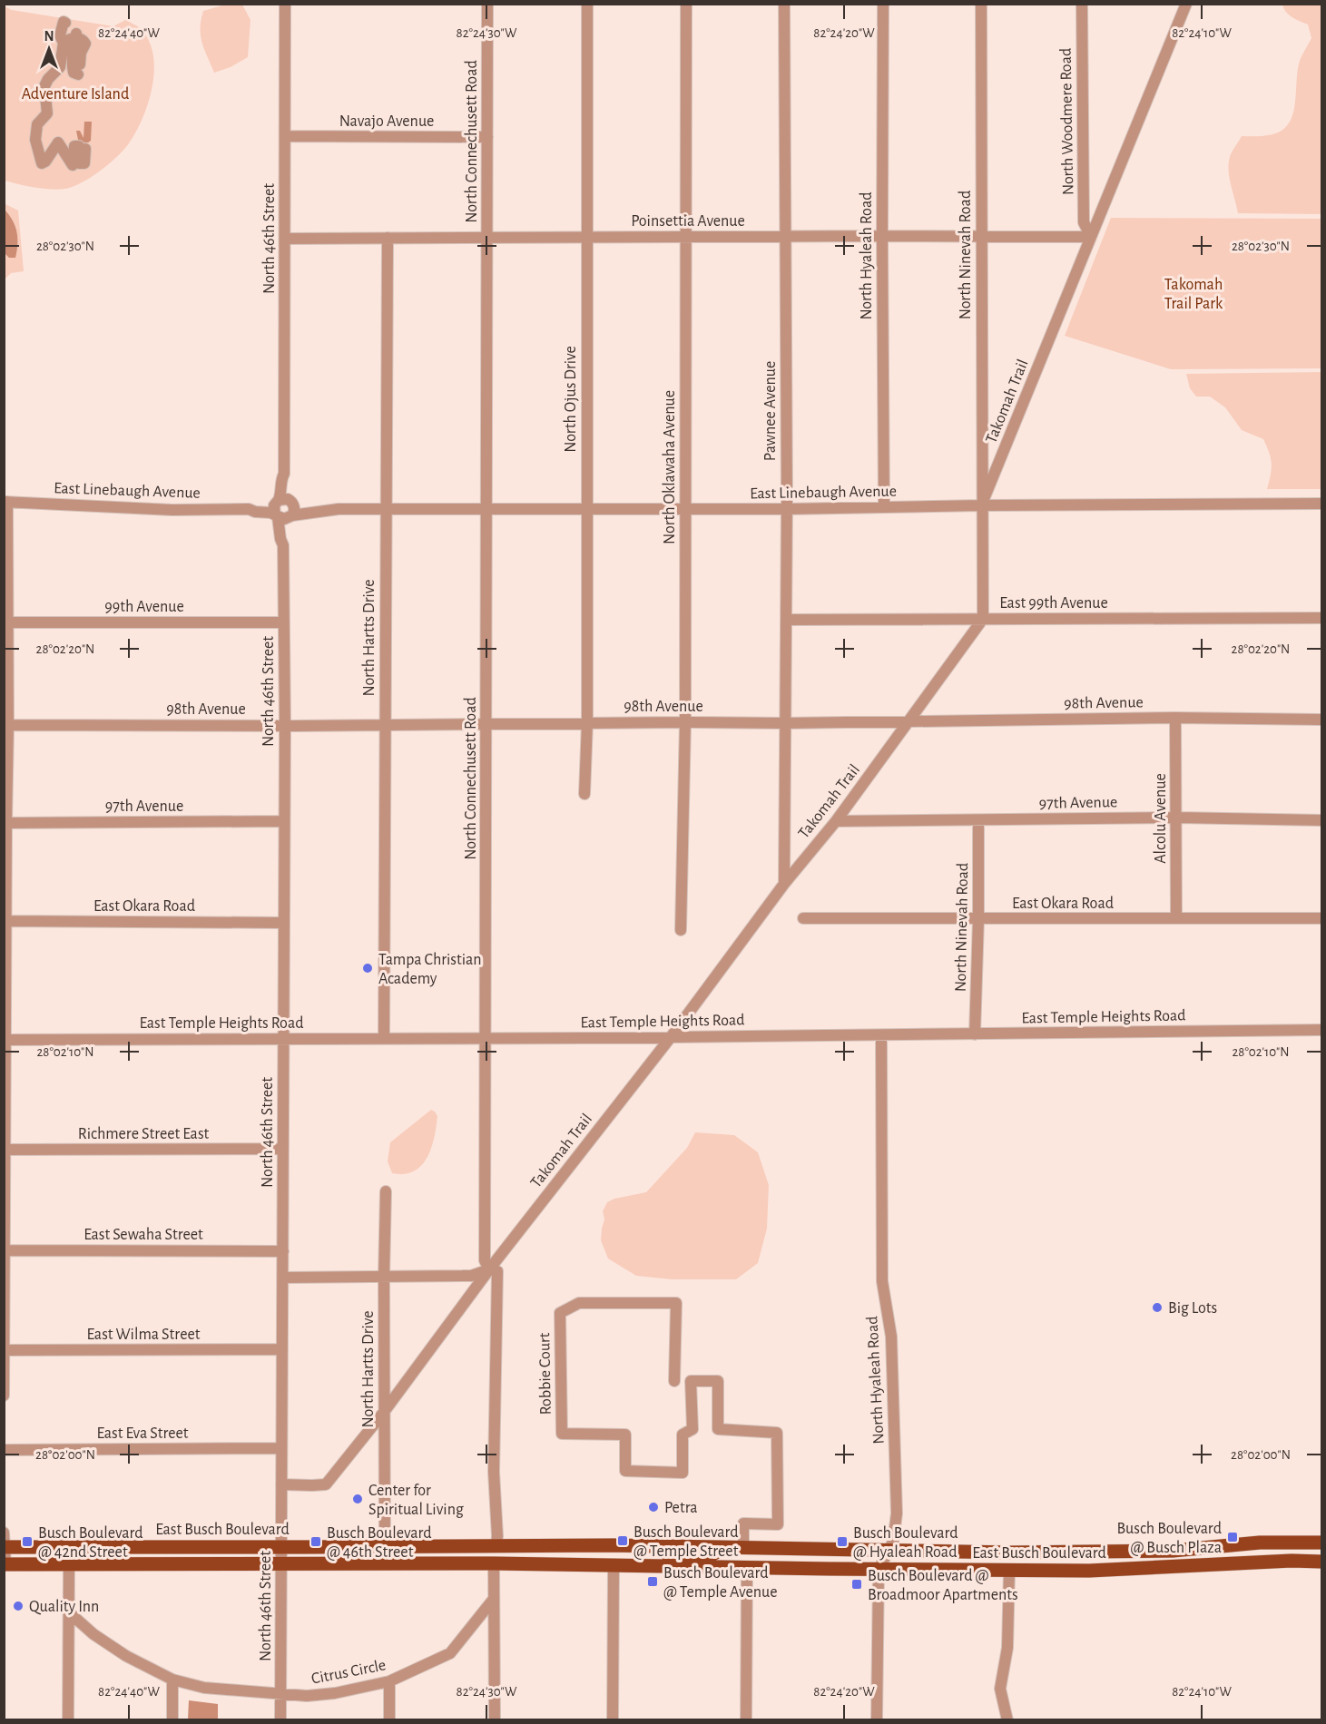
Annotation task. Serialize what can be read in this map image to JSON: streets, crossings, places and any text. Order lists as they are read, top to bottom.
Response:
{
  "streets": {
    "main road": ["East Busch Boulevard"],
    "street": [
      "Navajo Avenue",
      "North Woodmere Road",
      "North Connechusett Road",
      "Poinsettia Avenue",
      "North 46th Street",
      "North Ninevah Road",
      "North Hyaleah Road",
      "North Ojus Drive",
      "Takomah Trail",
      "Pawnee Avenue",
      "North Oklawaha Avenue",
      "East Linebaugh Avenue",
      "East 99th Avenue",
      "99th Avenue",
      "North Hartts Drive",
      "98th Avenue",
      "97th Avenue",
      "Alcolu Avenue",
      "East Okara Road",
      "East Temple Heights Road",
      "Richmere Street East",
      "East Sewaha Street",
      "East Wilma Street",
      "Robbie Court",
      "East Eva Street",
      "Citrus Circle"
    ]
  },
  "crossings": [
    ["Navajo Avenue", "North Connechusett Road"],
    ["Navajo Avenue", "North 46th Street"],
    ["North Woodmere Road", "Poinsettia Avenue"],
    ["North Woodmere Road", "Takomah Trail"],
    ["North Connechusett Road", "Poinsettia Avenue"],
    ["North Connechusett Road", "Takomah Trail"],
    ["North Connechusett Road", "East Linebaugh Avenue"],
    ["North Connechusett Road", "98th Avenue"],
    ["North Connechusett Road", "East Temple Heights Road"],
    ["North Connechusett Road", "East Busch Boulevard"],
    ["Poinsettia Avenue", "North 46th Street"],
    ["Poinsettia Avenue", "North Ninevah Road"],
    ["Poinsettia Avenue", "North Hyaleah Road"],
    ["Poinsettia Avenue", "North Ojus Drive"],
    ["Poinsettia Avenue", "Takomah Trail"],
    ["Poinsettia Avenue", "Pawnee Avenue"],
    ["Poinsettia Avenue", "North Oklawaha Avenue"],
    ["Poinsettia Avenue", "North Hartts Drive"],
    ["North 46th Street", "Takomah Trail"],
    ["North 46th Street", "East Linebaugh Avenue"],
    ["North 46th Street", "99th Avenue"],
    ["North 46th Street", "98th Avenue"],
    ["North 46th Street", "97th Avenue"],
    ["North 46th Street", "East Okara Road"],
    ["North 46th Street", "East Temple Heights Road"],
    ["North 46th Street", "Richmere Street East"],
    ["North 46th Street", "East Sewaha Street"],
    ["North 46th Street", "East Wilma Street"],
    ["North 46th Street", "East Eva Street"],
    ["North 46th Street", "East Busch Boulevard"],
    ["North 46th Street", "Citrus Circle"],
    ["North Ninevah Road", "Takomah Trail"],
    ["North Ninevah Road", "East Linebaugh Avenue"],
    ["North Ninevah Road", "97th Avenue"],
    ["North Ninevah Road", "East Okara Road"],
    ["North Ninevah Road", "East Temple Heights Road"],
    ["North Hyaleah Road", "East Linebaugh Avenue"],
    ["North Hyaleah Road", "East Temple Heights Road"],
    ["North Hyaleah Road", "East Busch Boulevard"],
    ["North Ojus Drive", "East Linebaugh Avenue"],
    ["North Ojus Drive", "98th Avenue"],
    ["Takomah Trail", "Pawnee Avenue"],
    ["Takomah Trail", "East Linebaugh Avenue"],
    ["Takomah Trail", "East 99th Avenue"],
    ["Takomah Trail", "North Hartts Drive"],
    ["Takomah Trail", "98th Avenue"],
    ["Takomah Trail", "97th Avenue"],
    ["Takomah Trail", "East Temple Heights Road"],
    ["Pawnee Avenue", "East Linebaugh Avenue"],
    ["Pawnee Avenue", "East 99th Avenue"],
    ["Pawnee Avenue", "98th Avenue"],
    ["North Oklawaha Avenue", "East Linebaugh Avenue"],
    ["North Oklawaha Avenue", "98th Avenue"],
    ["East Linebaugh Avenue", "North Hartts Drive"],
    ["North Hartts Drive", "98th Avenue"],
    ["North Hartts Drive", "East Temple Heights Road"],
    ["North Hartts Drive", "East Busch Boulevard"],
    ["98th Avenue", "Alcolu Avenue"],
    ["97th Avenue", "Alcolu Avenue"],
    ["Alcolu Avenue", "East Okara Road"],
    ["Robbie Court", "East Busch Boulevard"]
  ],
  "parks": ["Adventure Island", "Takomah Trail Park"],
  "places": {
    "other": [
      "Tampa Christian Academy",
      "Big Lots",
      "Center for Spiritual Living",
      "Petra",
      "Quality Inn"
    ],
    "transit": [
      "Busch Boulevard @ Busch Plaza",
      "Busch Boulevard @ Temple Street",
      "Busch Boulevard @ 42nd Street",
      "Busch Boulevard @ 46th Street",
      "Busch Boulevard @ Hyaleah Road",
      "Busch Boulevard @ Temple Avenue",
      "Busch Boulevard @ Broadmoor Apartments"
    ]
  },
  "north": "top",
  "coordinates": [
    "82°24'40\"W",
    "82°24'30\"W",
    "82°24'20\"W",
    "82°24'10\"W",
    "28°02'30\"N",
    "28°02'20\"N",
    "28°02'10\"N",
    "28°02'00\"N"
  ]
}
